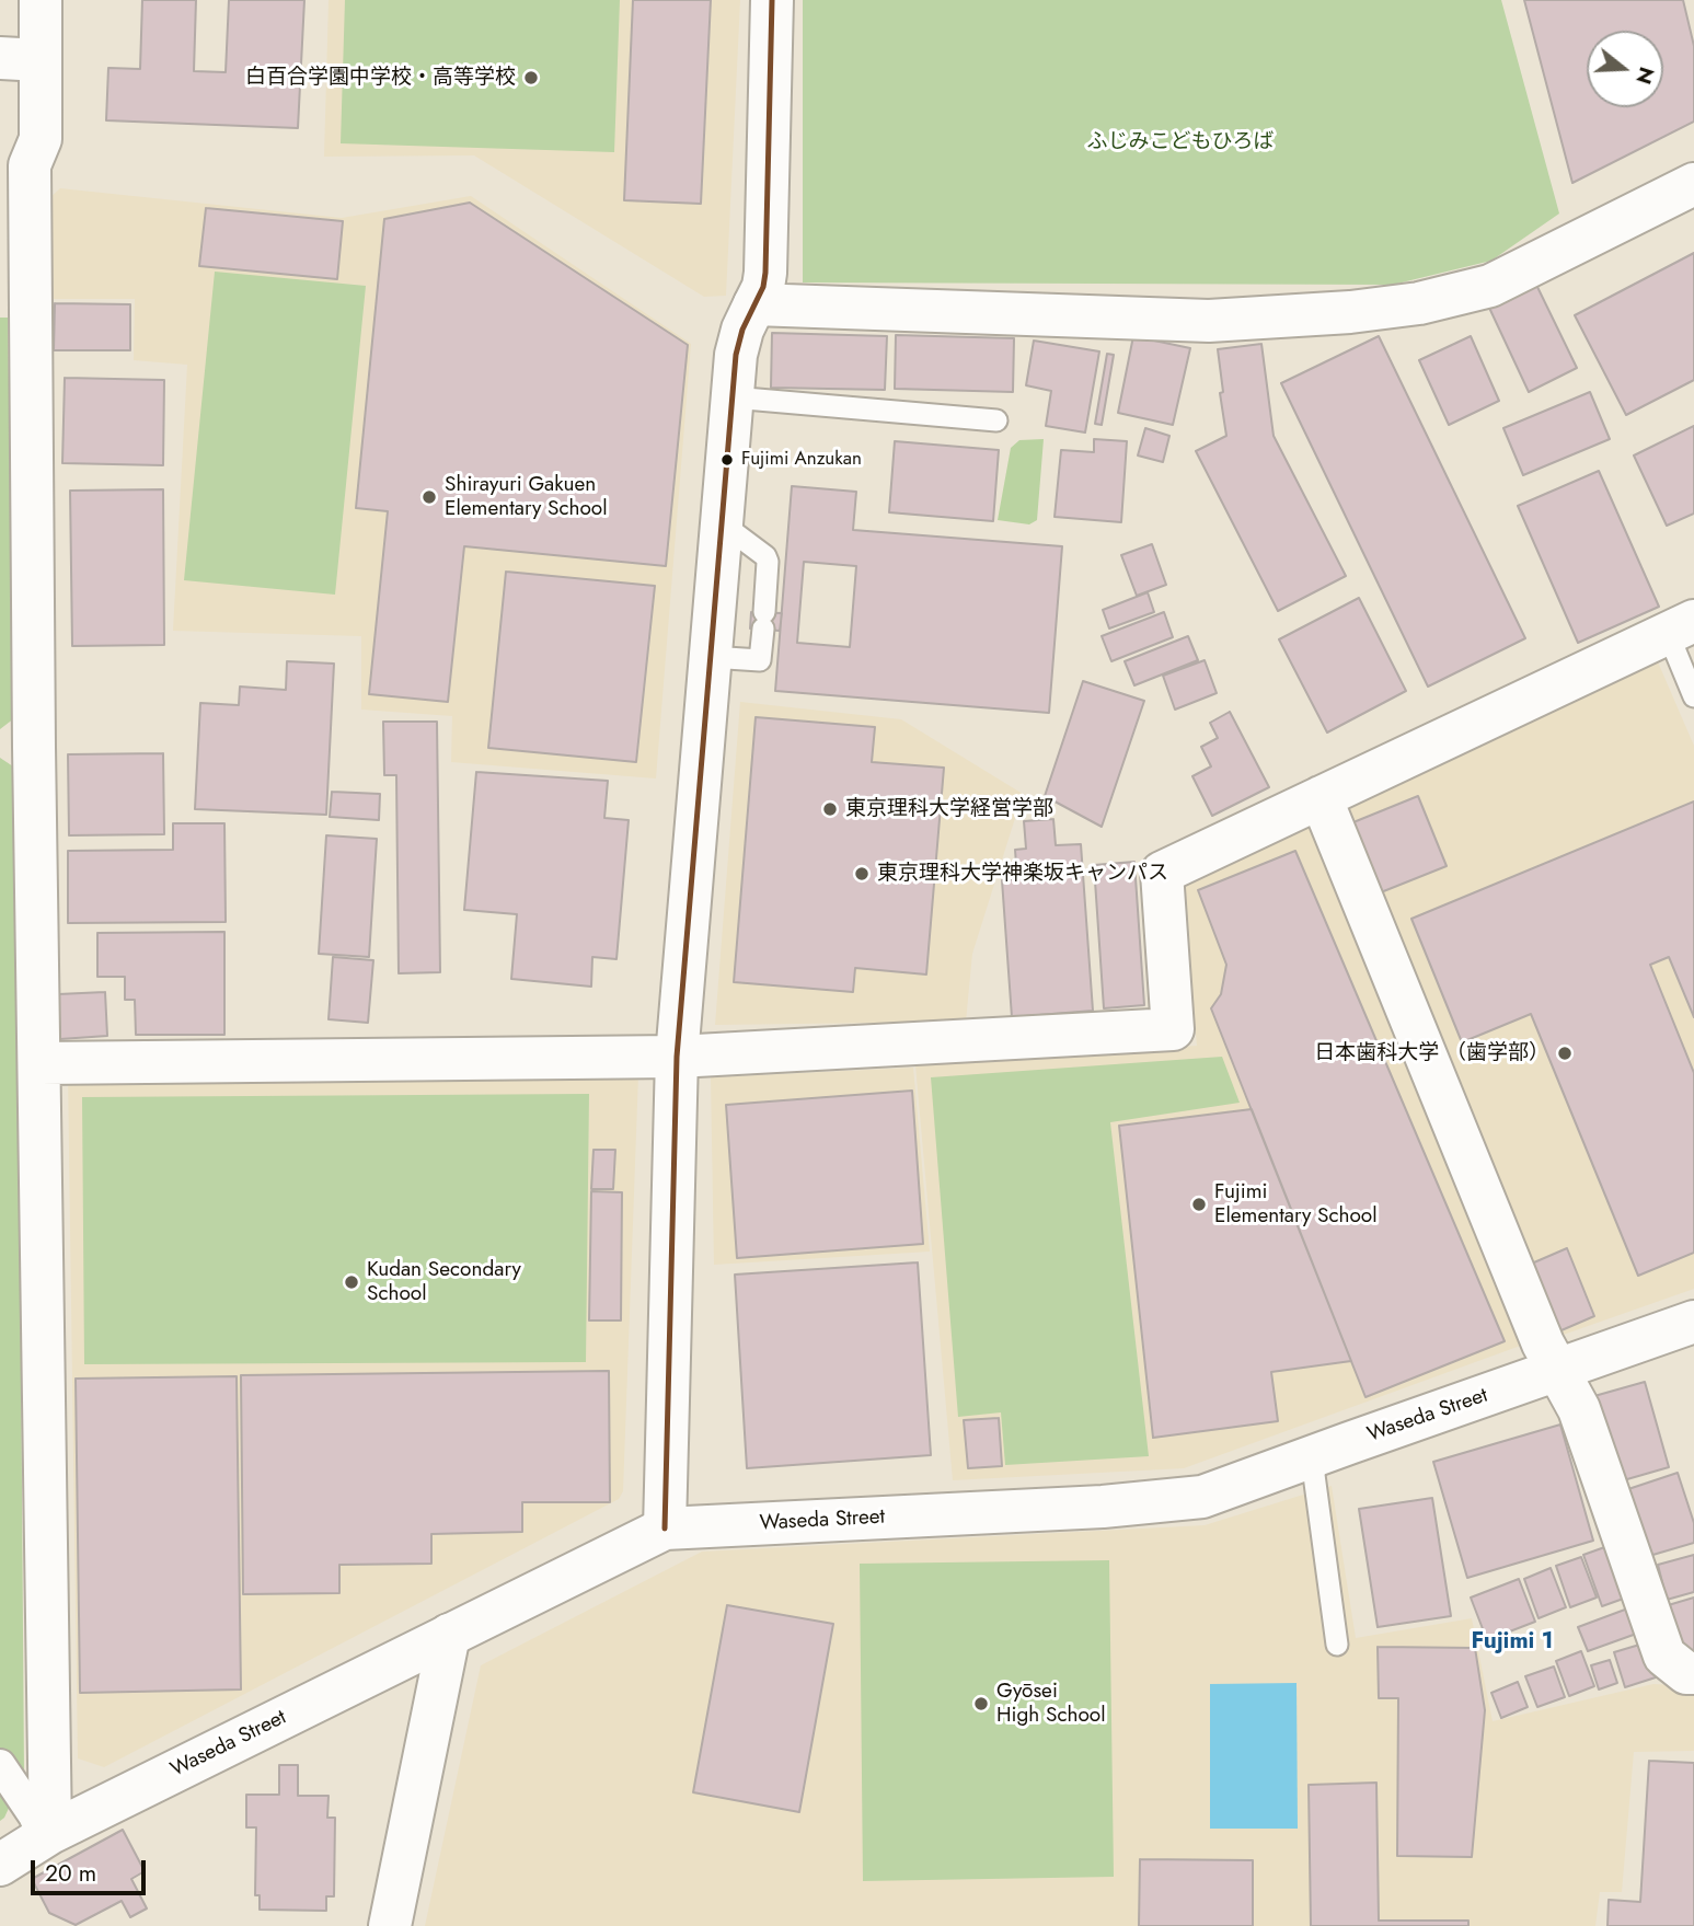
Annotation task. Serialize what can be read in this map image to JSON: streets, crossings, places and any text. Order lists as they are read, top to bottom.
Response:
{
  "streets": {
    "street": ["Waseda Street"]
  },
  "districts": ["Fujimi 1"],
  "parks": ["ふじみこどもひろば"],
  "places": [
    "白百合学園中学校・高等学校",
    "Fujimi Anzukan",
    "Shirayuri Gakuen Elementary School",
    "東京理科大学経営学部",
    "東京理科大学神楽坂キャンパス",
    "日本歯科大学 （歯学部）",
    "Fujimi Elementary School",
    "Kudan Secondary School",
    "Gyōsei High School"
  ],
  "scale_bar": "20 m",
  "north": "right"
}
